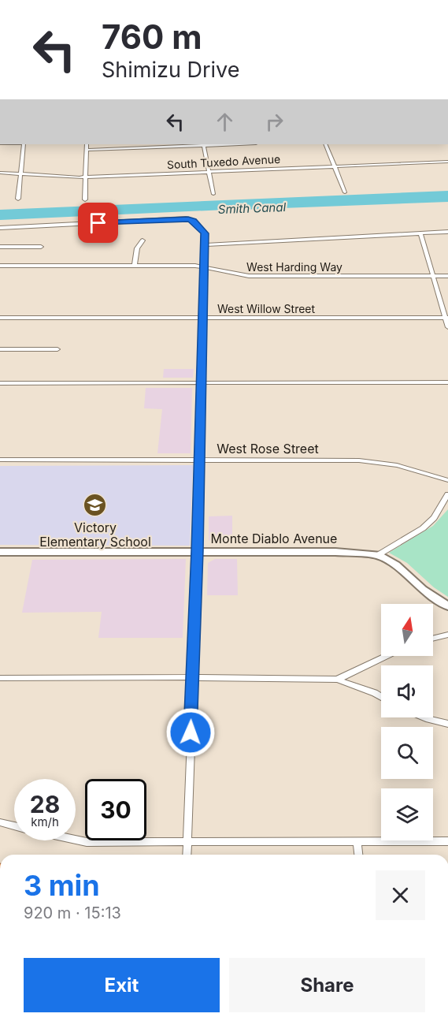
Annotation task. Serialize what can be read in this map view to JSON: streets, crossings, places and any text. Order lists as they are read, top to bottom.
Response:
{
  "streets": {
    "street": [
      "South Tuxedo Avenue",
      "West Harding Way",
      "West Willow Street",
      "West Rose Street",
      "Monte Diablo Avenue"
    ]
  },
  "water": ["Smith Canal"],
  "places": {
    "school or university": ["Victory Elementary School"]
  },
  "north": "top",
  "page": {
    "turn": ["760 m", "Shimizu Drive"],
    "speed": "28 km/h",
    "limit": "30",
    "heading": ["3 min", "920 m · 15:13"],
    "buttons": ["Exit", "Share"]
  }
}
